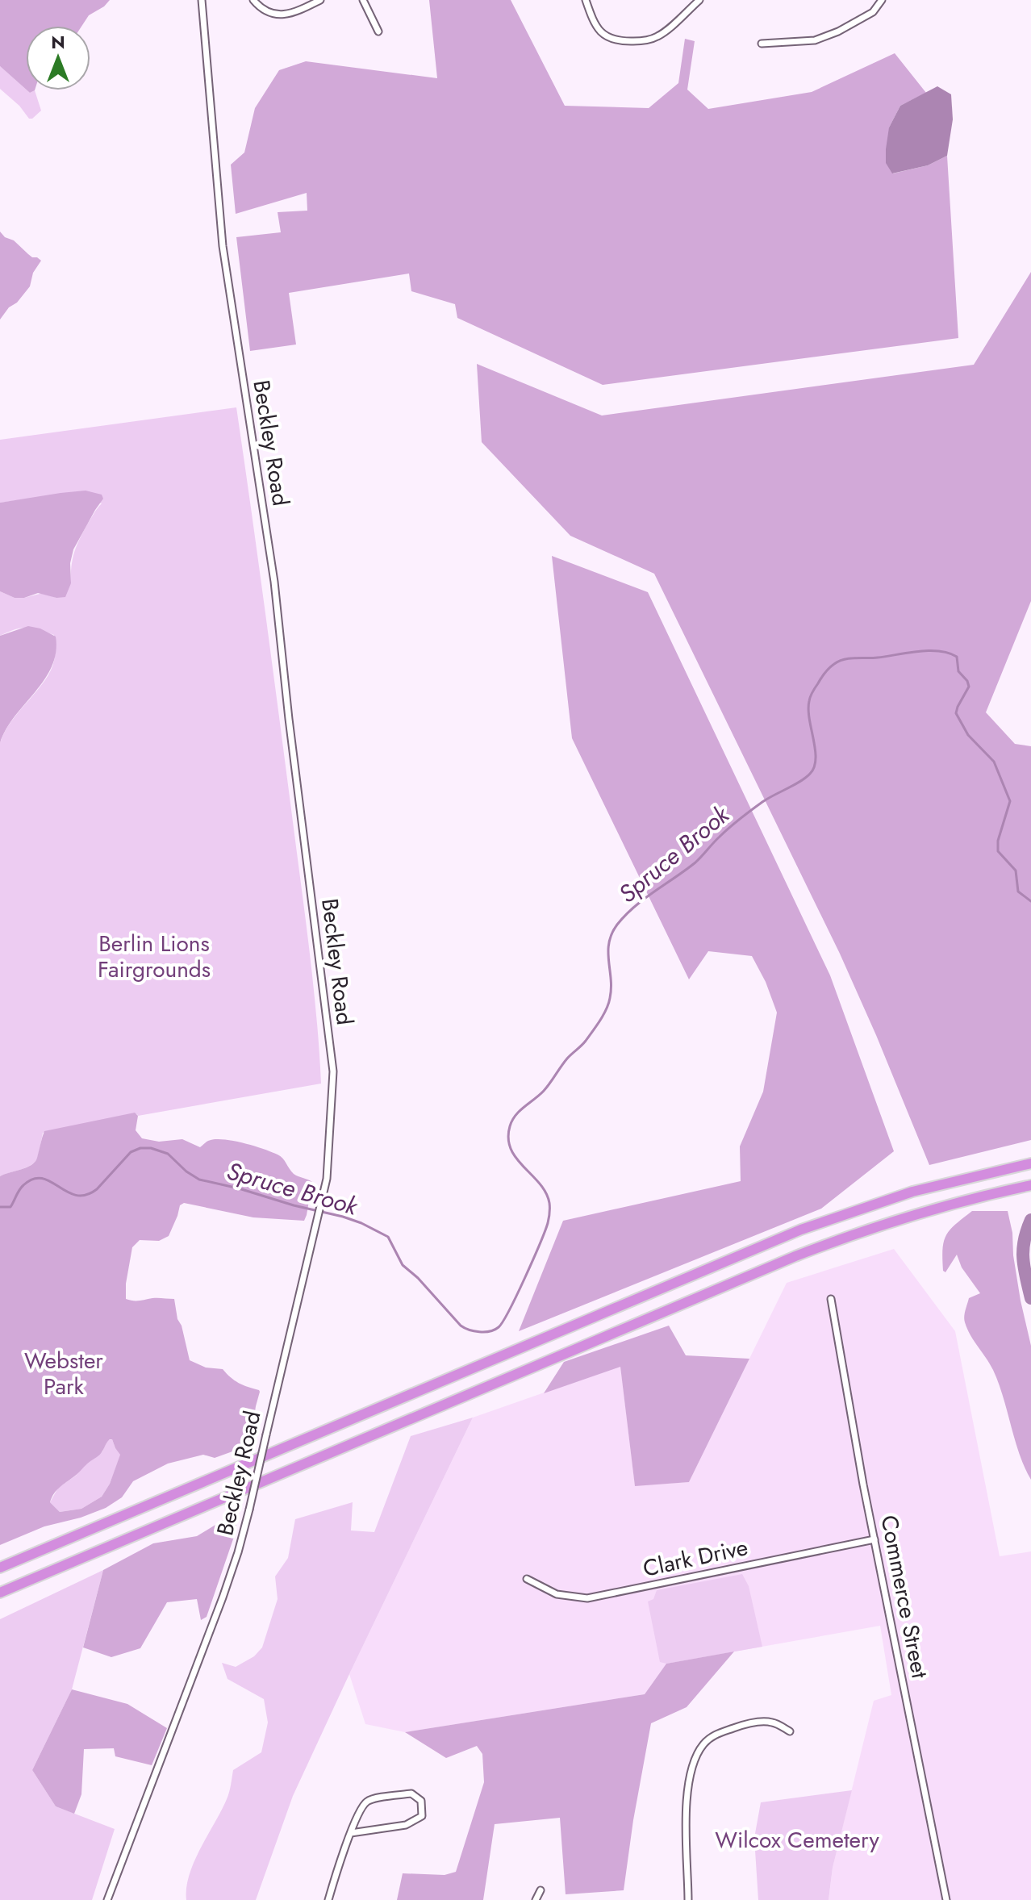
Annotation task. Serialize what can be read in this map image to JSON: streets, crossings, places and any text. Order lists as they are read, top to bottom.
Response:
{
  "streets": {
    "street": ["Beckley Road", "Clark Drive", "Commerce Street"]
  },
  "crossings": [
    ["Clark Drive", "Commerce Street"]
  ],
  "water": ["Spruce Brook"],
  "parks": ["Berlin Lions Fairgrounds", "Webster Park", "Wilcox Cemetery"],
  "north": "top"
}
